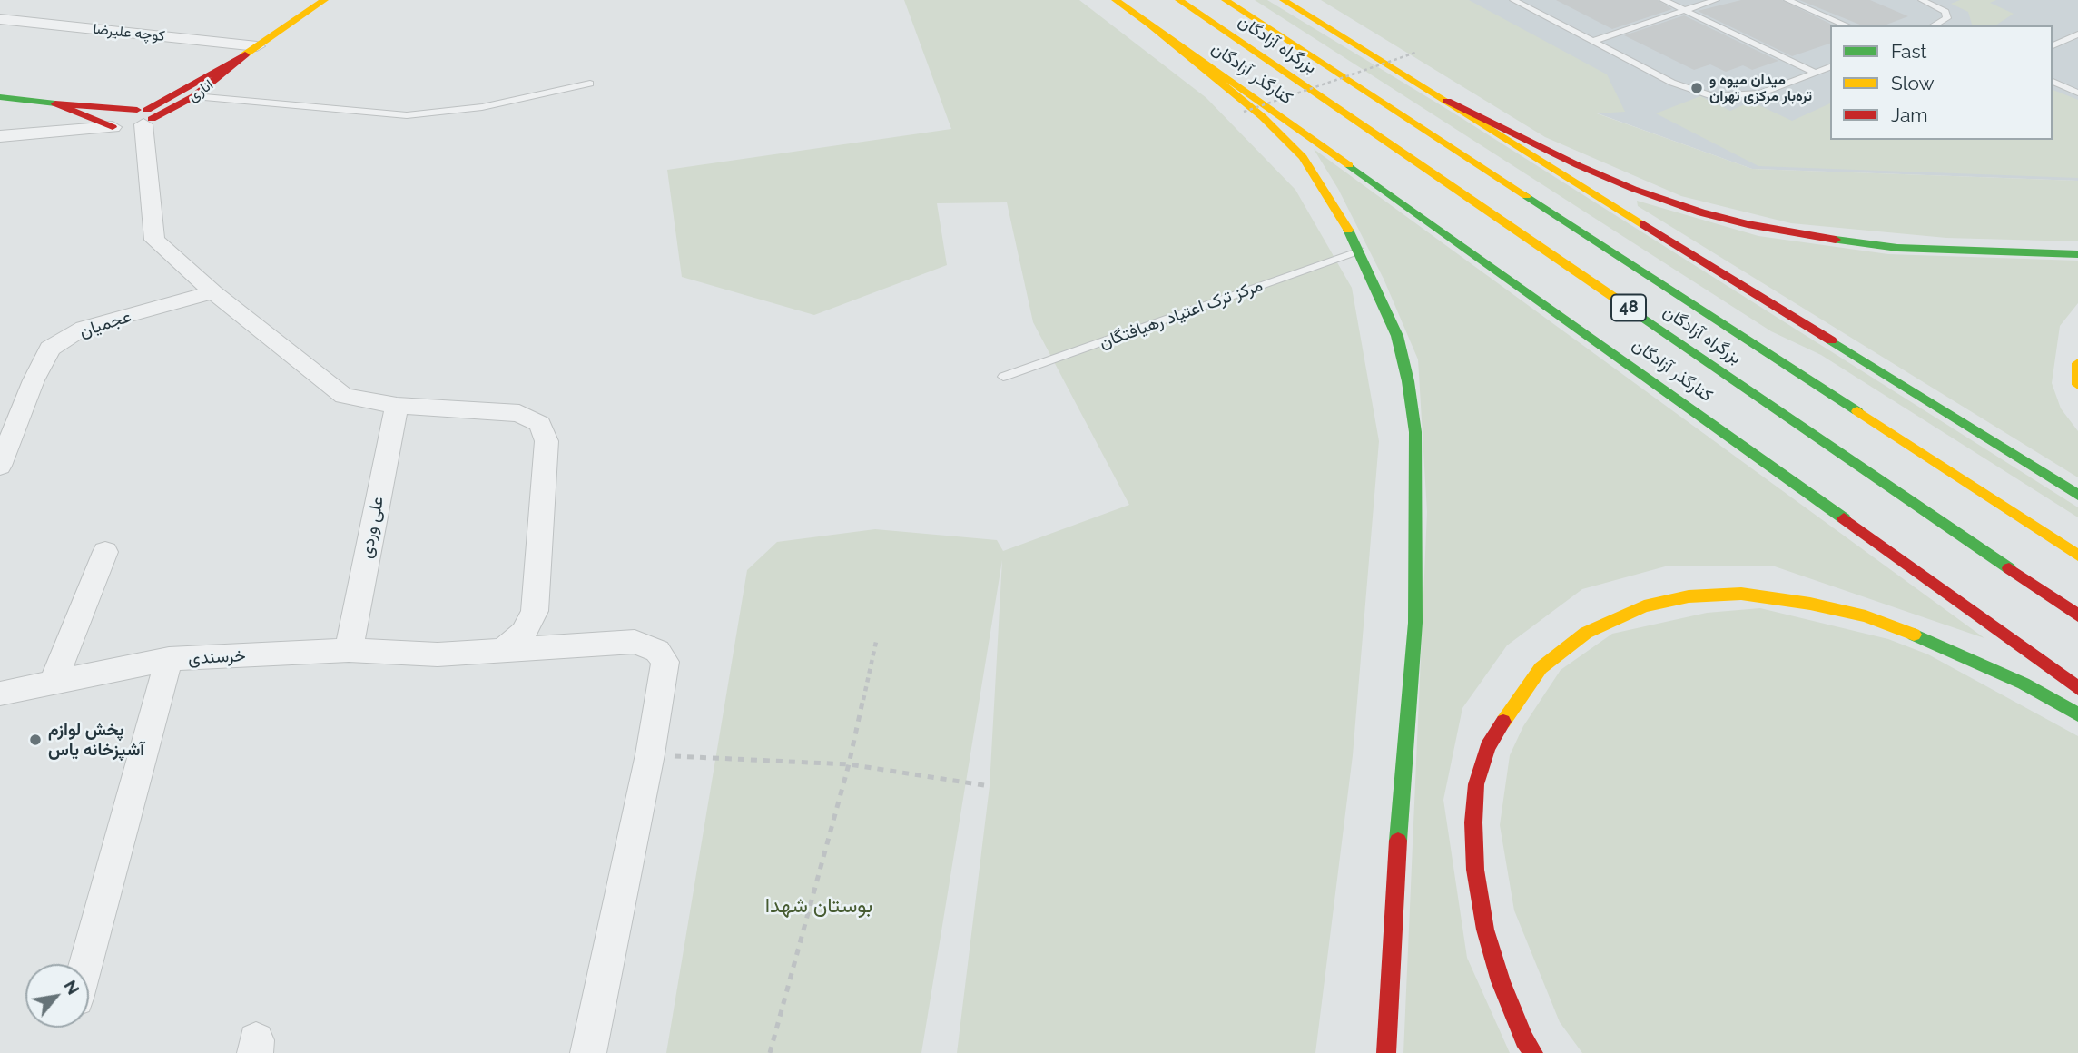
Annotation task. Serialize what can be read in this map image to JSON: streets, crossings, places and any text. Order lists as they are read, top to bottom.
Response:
{
  "streets": {
    "main road": [
      "بزرگراه آزادگان",
      "کنارگذر آزادگان",
      "اناری",
      "48"
    ],
    "street": [
      "کوچه علیرضا",
      "عجمیان",
      "علی وردی",
      "خرسندی"
    ],
    "lane": ["مرکز ترک اعتیاد رهیافتگان"]
  },
  "crossings": [
    ["کوچه علیرضا", "اناری"],
    ["علی وردی", "خرسندی"]
  ],
  "parks": ["بوستان شهدا"],
  "places": ["میدان میوه و تره‌بار مرکزی تهران", "پخش لوازم آشپزخانه یاس"],
  "legend": ["Fast", "Slow", "Jam"],
  "north": "top right"
}
